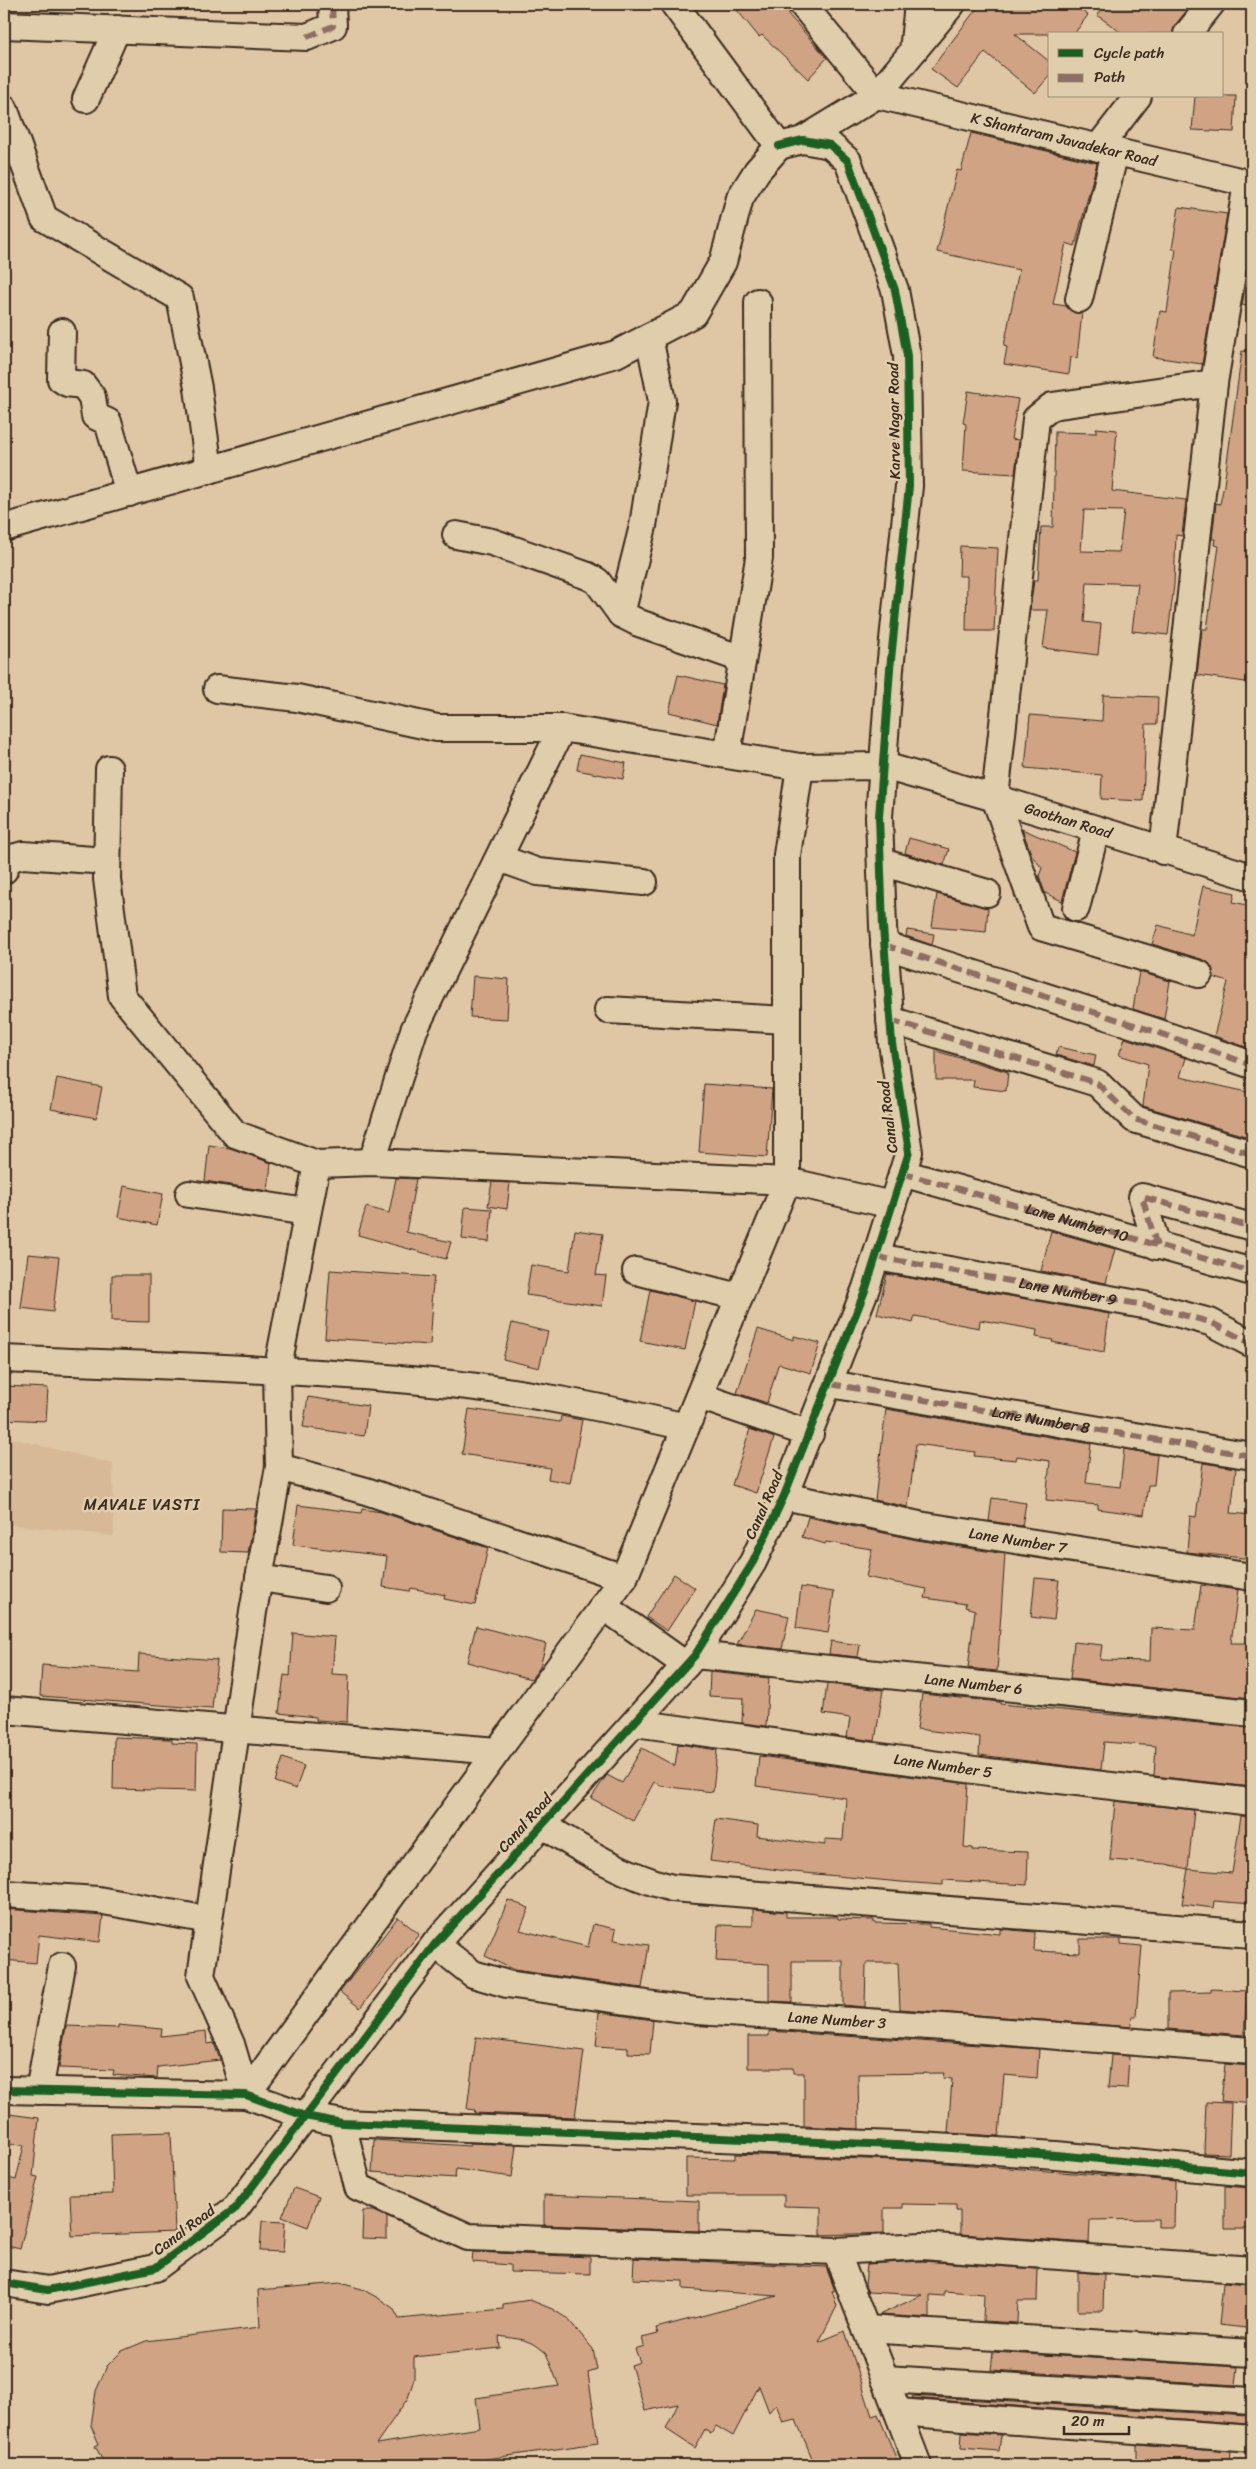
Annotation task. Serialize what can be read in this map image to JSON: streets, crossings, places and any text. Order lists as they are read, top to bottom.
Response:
{
  "streets": {
    "street": [
      "K Shantaram Javadekar Road",
      "Karve Nagar Road",
      "Gaothan Road",
      "Canal Road",
      "Lane Number 10",
      "Lane Number 9",
      "Lane Number 8",
      "Lane Number 7",
      "Lane Number 6",
      "Lane Number 5",
      "Lane Number 3"
    ]
  },
  "crossings": [
    ["Karve Nagar Road", "Gaothan Road"],
    ["Karve Nagar Road", "Canal Road"],
    ["Gaothan Road", "Canal Road"],
    ["Canal Road", "Lane Number 10"],
    ["Canal Road", "Lane Number 9"],
    ["Canal Road", "Lane Number 8"],
    ["Canal Road", "Lane Number 7"],
    ["Canal Road", "Lane Number 6"],
    ["Canal Road", "Lane Number 5"],
    ["Canal Road", "Lane Number 3"]
  ],
  "districts": ["MAVALE VASTI"],
  "legend": ["Cycle path", "Path"],
  "scale_bar": "20 m"
}
